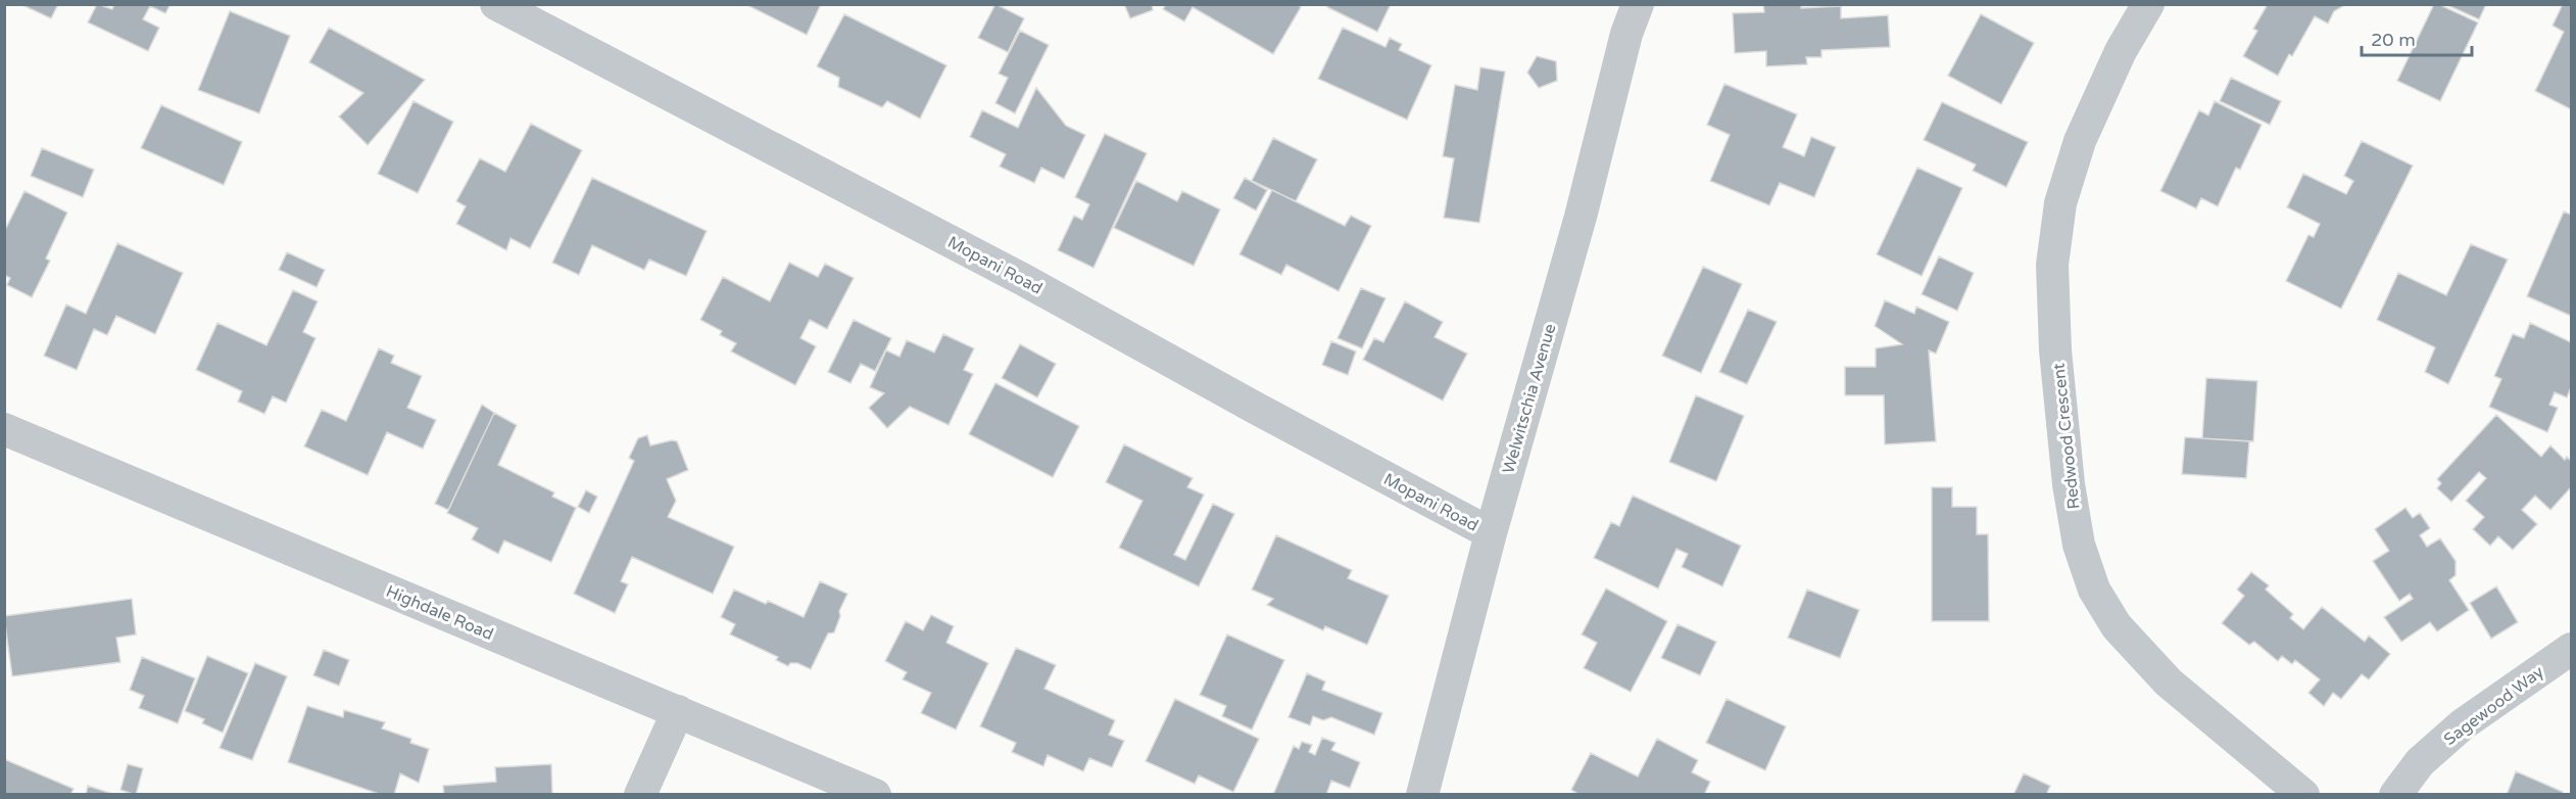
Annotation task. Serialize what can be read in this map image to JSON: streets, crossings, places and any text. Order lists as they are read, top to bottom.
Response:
{
  "streets": {
    "street": [
      "Mopani Road",
      "Welwitschia Avenue",
      "Redwood Crescent",
      "Highdale Road",
      "Sagewood Way"
    ]
  },
  "crossings": [
    ["Mopani Road", "Welwitschia Avenue"]
  ],
  "scale_bar": "20 m"
}
